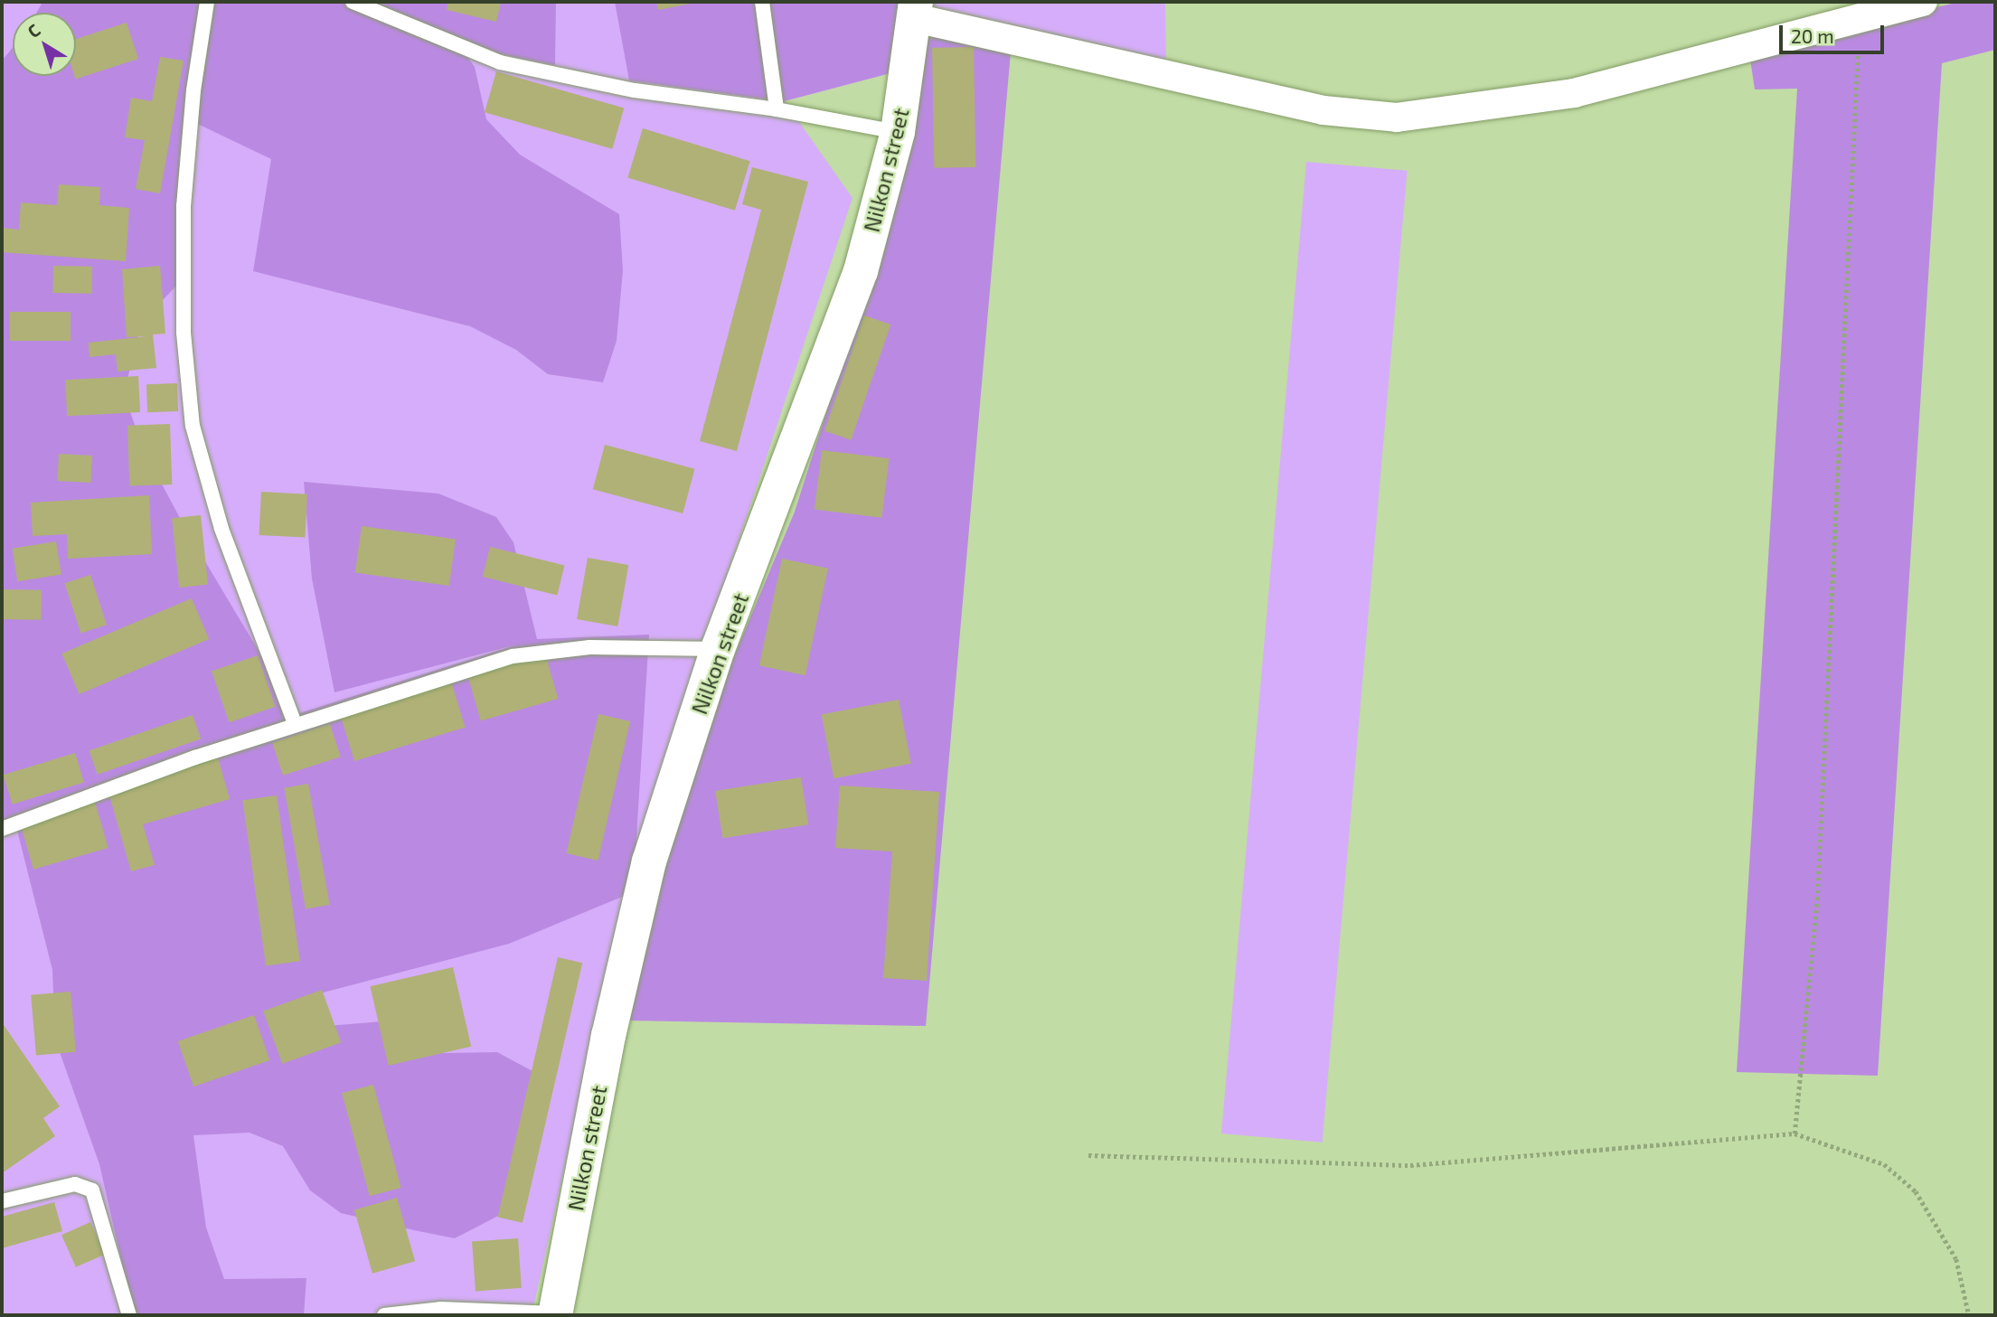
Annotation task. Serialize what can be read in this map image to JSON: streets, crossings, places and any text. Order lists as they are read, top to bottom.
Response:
{
  "streets": {
    "street": ["Nilkon street"]
  },
  "scale_bar": "20 m",
  "north": "top left"
}
